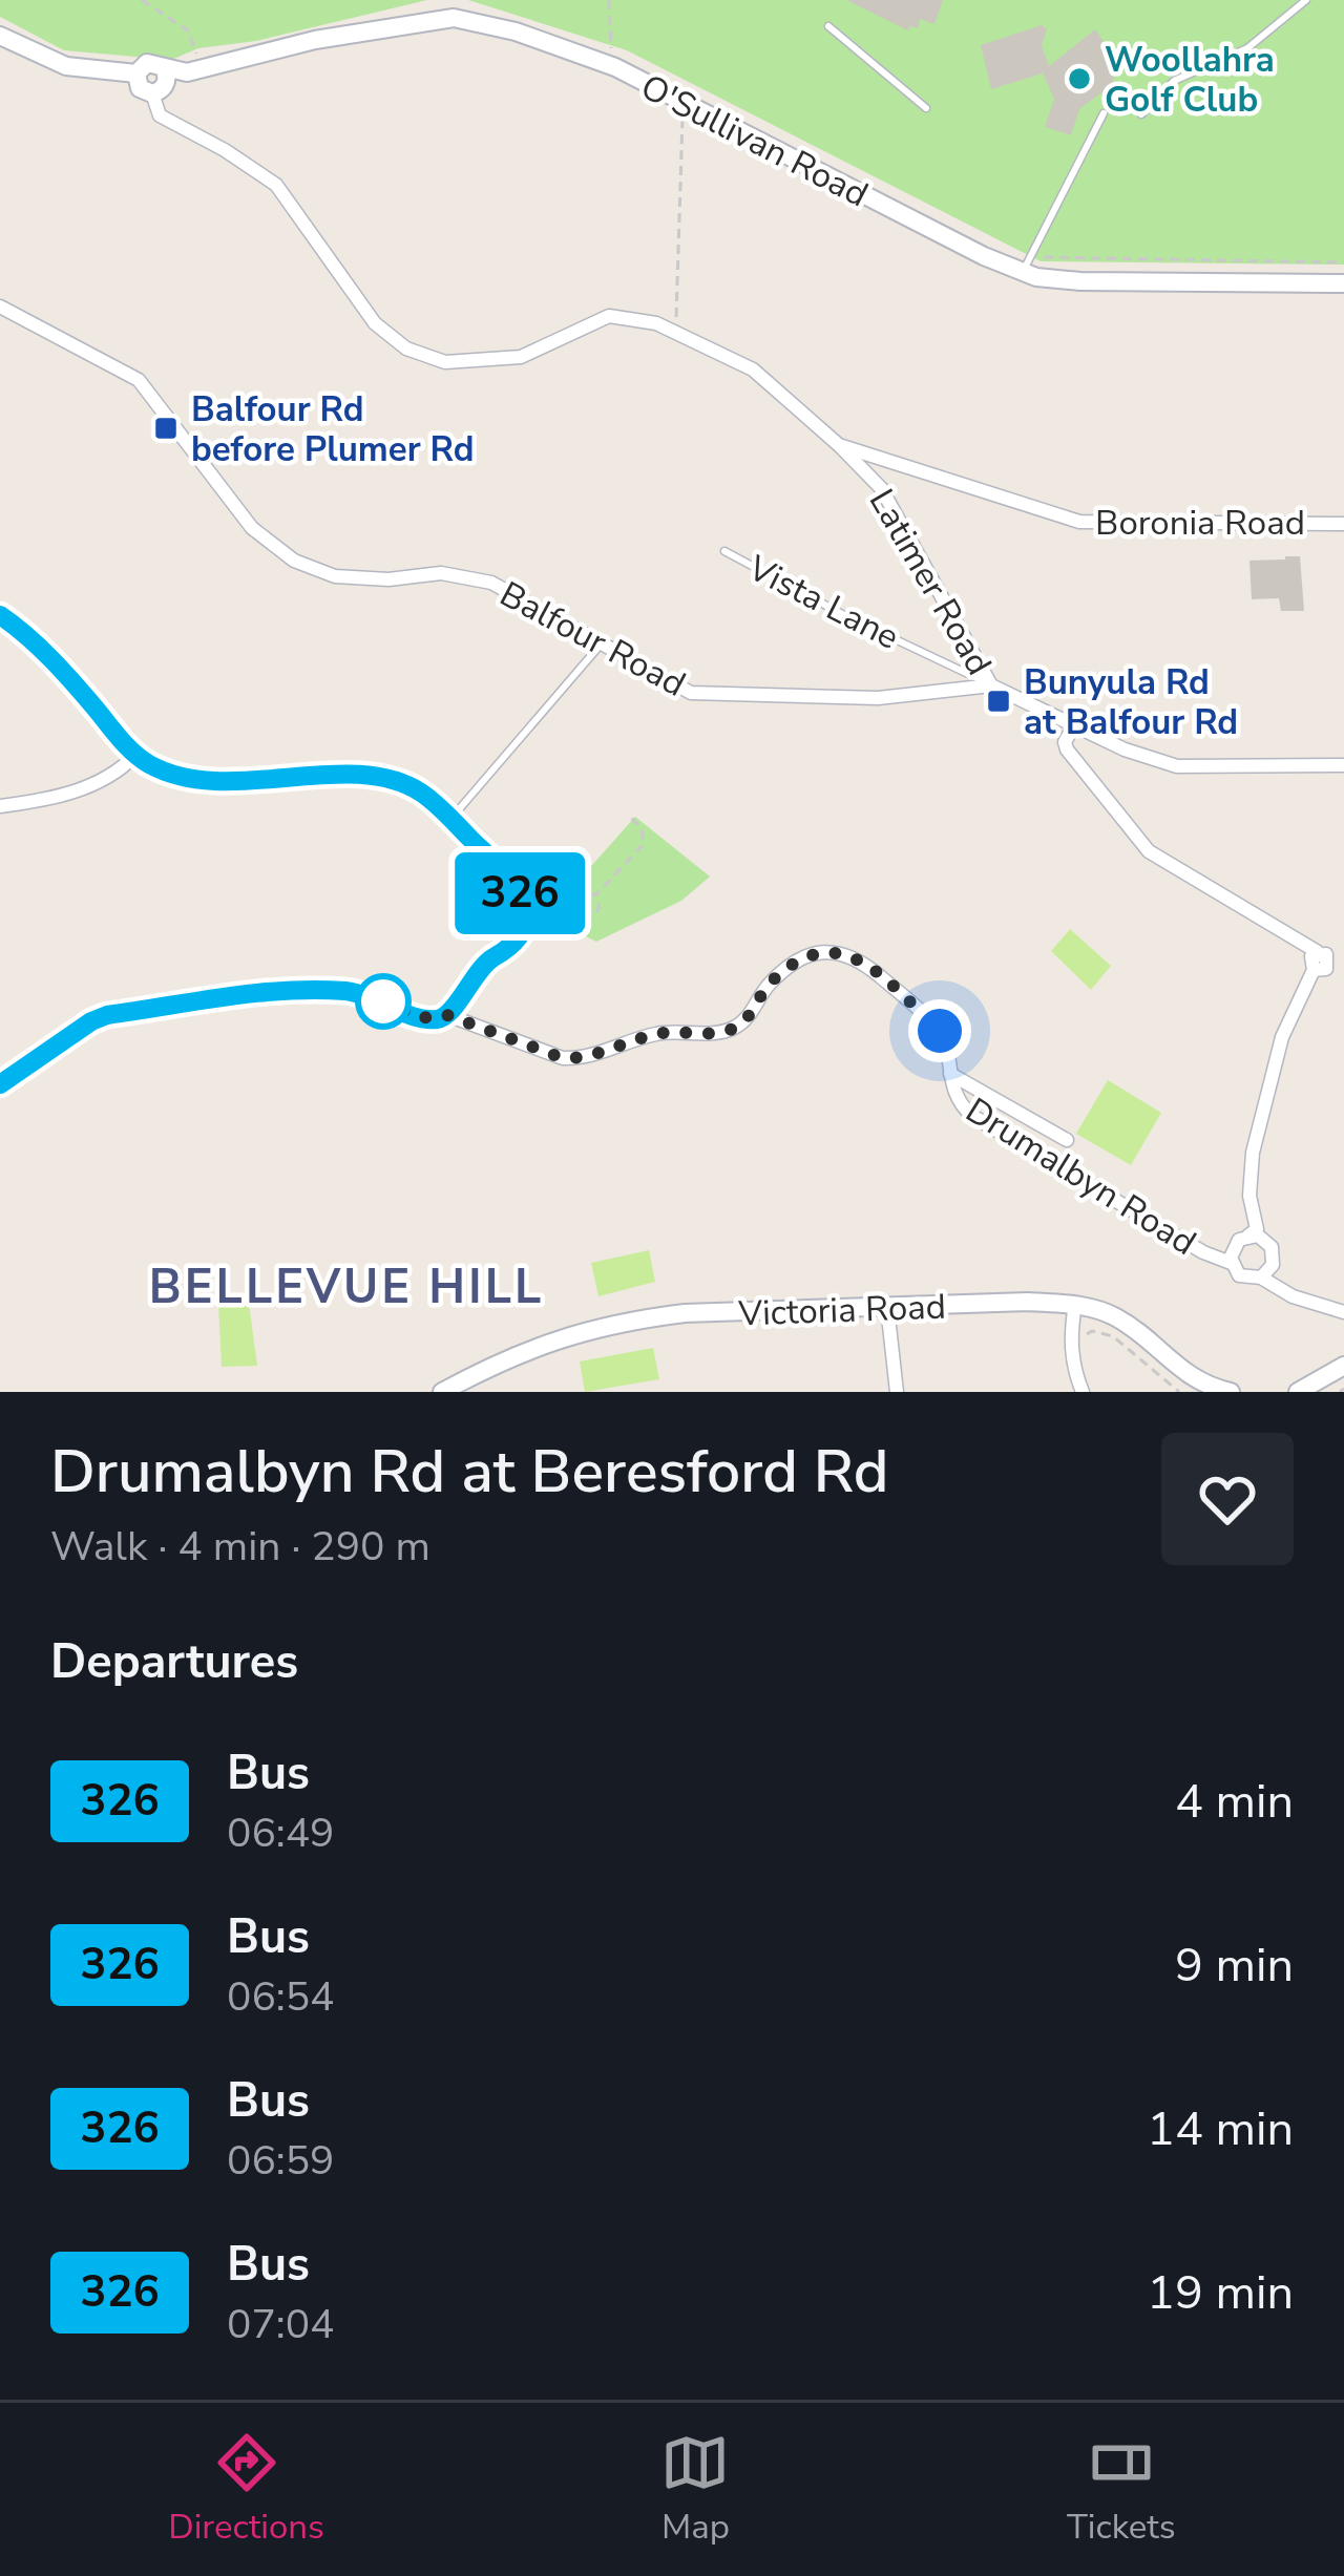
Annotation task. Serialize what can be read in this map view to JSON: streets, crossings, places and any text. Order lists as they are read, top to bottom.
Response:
{
  "streets": {
    "main road": ["O'Sullivan Road", "Victoria Road"],
    "street": [
      "Boronia Road",
      "Latimer Road",
      "Balfour Road",
      "Drumalbyn Road"
    ],
    "lane": ["Vista Lane"]
  },
  "crossings": [
    ["O'Sullivan Road", "Latimer Road"],
    ["Boronia Road", "Latimer Road"],
    ["Latimer Road", "Vista Lane"],
    ["Latimer Road", "Balfour Road"],
    ["Vista Lane", "Balfour Road"]
  ],
  "districts": ["BELLEVUE HILL"],
  "places": {
    "other": ["Woollahra Golf Club"],
    "transit": ["Balfour Rd before Plumer Rd", "Bunyula Rd at Balfour Rd"]
  },
  "lines": ["bus line 326"],
  "page": {
    "on_map": "326",
    "heading": [
      ["Drumalbyn Rd at Beresford Rd", "Walk · 4 min · 290 m"],
      "Departures"
    ],
    "list": [
      {
        "mark": "326",
        "name": "Bus",
        "note": "06:49",
        "value": "4 min"
      },
      {
        "mark": "326",
        "name": "Bus",
        "note": "06:54",
        "value": "9 min"
      },
      {
        "mark": "326",
        "name": "Bus",
        "note": "06:59",
        "value": "14 min"
      },
      {
        "mark": "326",
        "name": "Bus",
        "note": "07:04",
        "value": "19 min"
      }
    ],
    "tabs": ["Directions", "Map", "Tickets"]
  }
}
